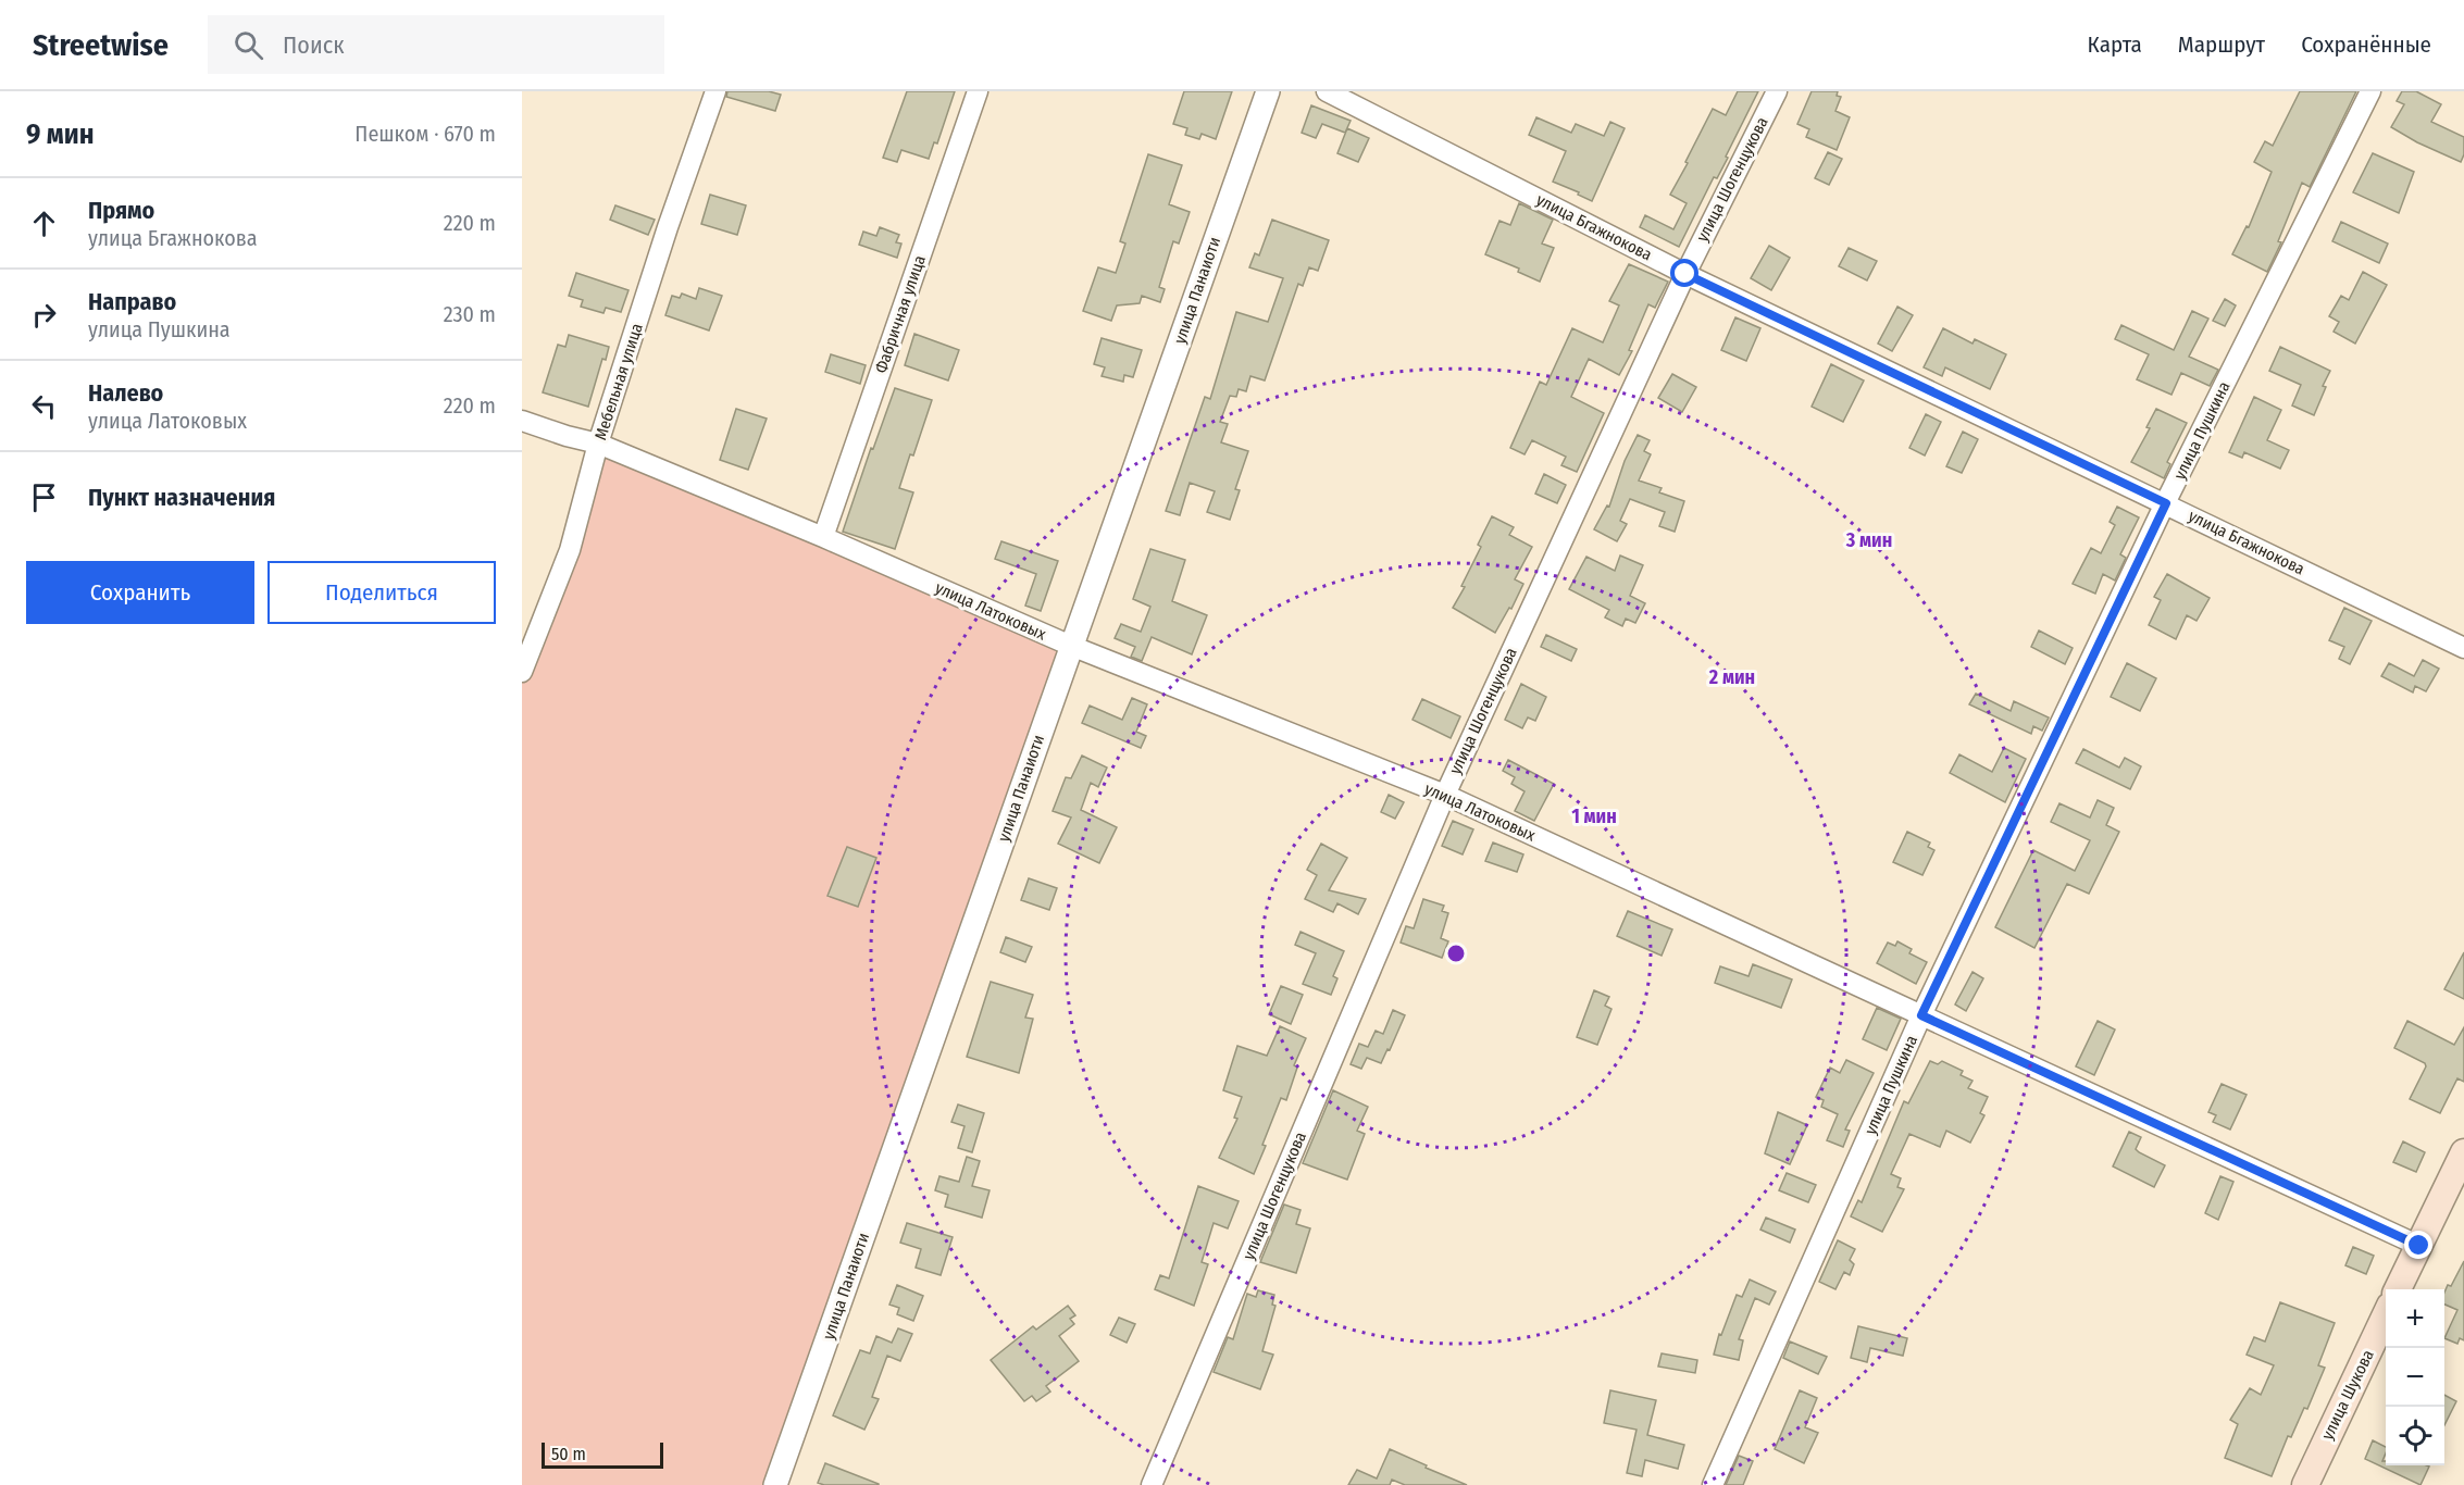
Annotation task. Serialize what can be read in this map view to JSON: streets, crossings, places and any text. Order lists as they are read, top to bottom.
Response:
{
  "streets": {
    "main road": ["улица Шукова"],
    "street": [
      "улица Шогенцукова",
      "улица Бгажнокова",
      "улица Панаиоти",
      "Фабричная улица",
      "Мебельная улица",
      "улица Пушкина",
      "улица Латоковых"
    ]
  },
  "crossings": [
    ["улица Шогенцукова", "улица Бгажнокова"],
    ["улица Шогенцукова", "улица Латоковых"],
    ["улица Бгажнокова", "улица Пушкина"],
    ["улица Панаиоти", "улица Латоковых"],
    ["Фабричная улица", "улица Латоковых"],
    ["Мебельная улица", "улица Латоковых"],
    ["улица Пушкина", "улица Латоковых"]
  ],
  "scale_bar": "50 m",
  "page": {
    "header": "Streetwise",
    "search": "Поиск",
    "nav": ["Карта", "Маршрут", "Сохранённые"],
    "heading": ["9 мин", "Пешком · 670 m"],
    "list": [
      ["Прямо", "улица Бгажнокова", "220 m"],
      ["Направо", "улица Пушкина", "230 m"],
      ["Налево", "улица Латоковых", "220 m"],
      "Пункт назначения"
    ],
    "buttons": ["Сохранить", "Поделиться"],
    "map_buttons": ["+", "−"],
    "scale": "50 m"
  },
  "rings": ["3 мин", "2 мин", "1 мин"]
}
